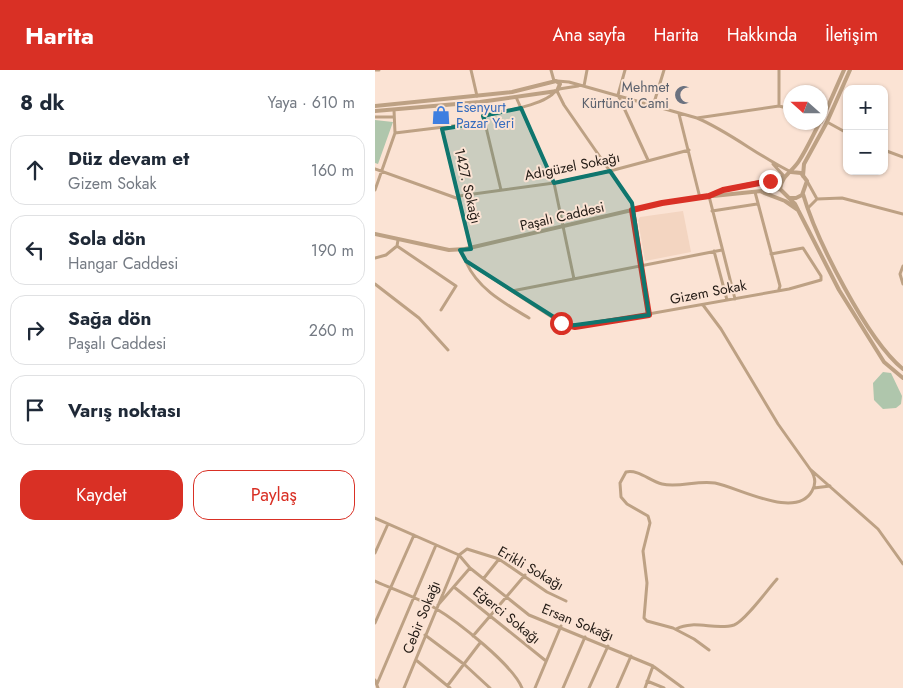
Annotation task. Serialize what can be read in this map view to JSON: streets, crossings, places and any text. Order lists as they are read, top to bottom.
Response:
{
  "streets": {
    "street": [
      "Adıgüzel Sokağı",
      "1427. Sokağı",
      "Paşalı Caddesi",
      "Gizem Sokak",
      "Erikli Sokağı",
      "Eğerci Sokağı",
      "Cebir Sokağı",
      "Ersan Sokağı"
    ]
  },
  "crossings": [
    ["Adıgüzel Sokağı", "1427. Sokağı"],
    ["1427. Sokağı", "Paşalı Caddesi"],
    ["Erikli Sokağı", "Cebir Sokağı"],
    ["Erikli Sokağı", "Ersan Sokağı"],
    ["Cebir Sokağı", "Ersan Sokağı"]
  ],
  "places": {
    "mosque": ["Mehmet Kürtüncü Cami"],
    "shop": ["Esenyurt Pazar Yeri"]
  },
  "north": "left",
  "page": {
    "header": "Harita",
    "nav": [
      "Ana sayfa",
      "Harita",
      "Hakkında",
      "İletişim"
    ],
    "heading": ["8 dk", "Yaya · 610 m"],
    "map_buttons": ["+", "−"],
    "list": [
      ["Düz devam et", "Gizem Sokak", "160 m"],
      ["Sola dön", "Hangar Caddesi", "190 m"],
      ["Sağa dön", "Paşalı Caddesi", "260 m"],
      "Varış noktası"
    ],
    "buttons": ["Kaydet", "Paylaş"]
  }
}
